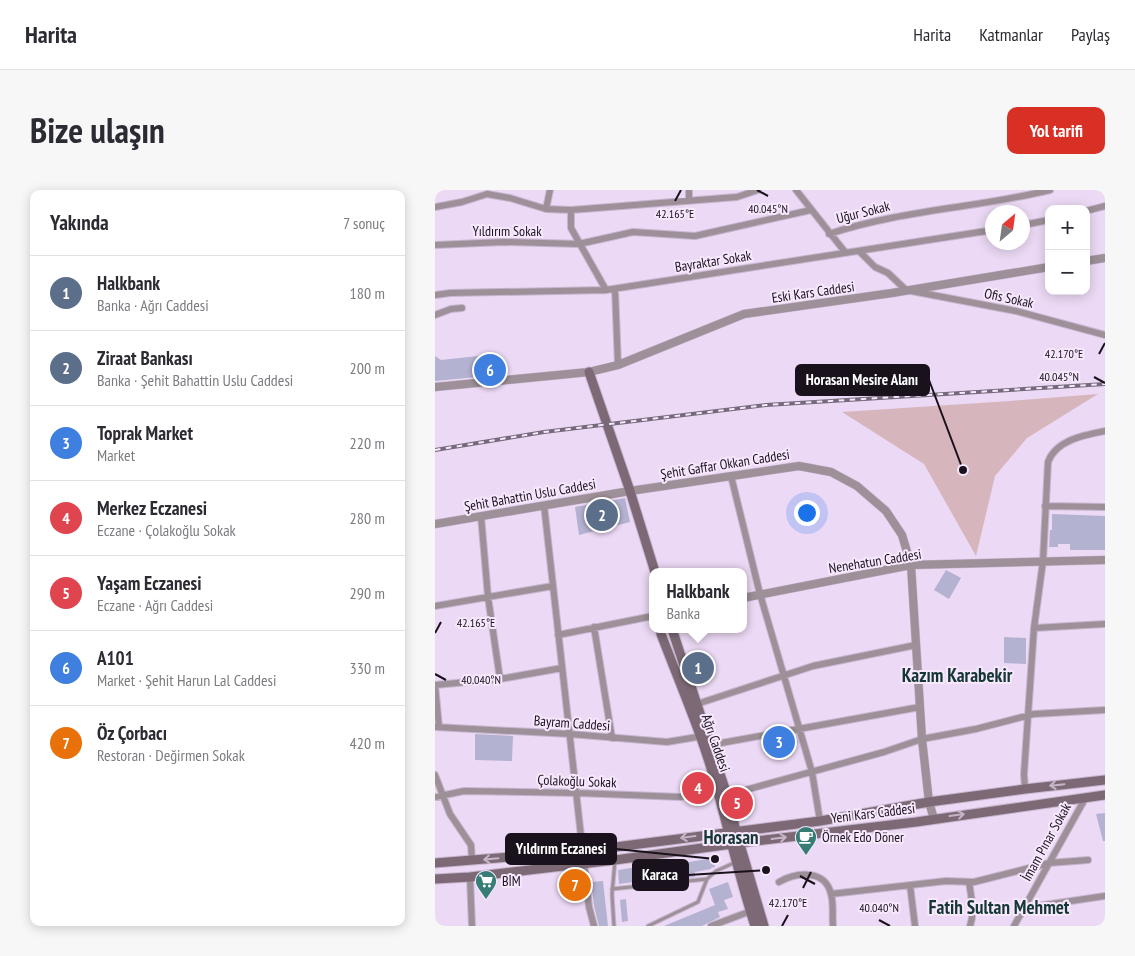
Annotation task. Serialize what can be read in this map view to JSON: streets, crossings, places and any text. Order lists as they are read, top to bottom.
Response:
{
  "streets": {
    "main road": ["Ağrı Caddesi", "Yeni Kars Caddesi"],
    "street": [
      "Uğur Sokak",
      "Yıldırım Sokak",
      "Bayraktar Sokak",
      "Eski Kars Caddesi",
      "Ofis Sokak",
      "Şehit Gaffar Okkan Caddesi",
      "Şehit Bahattin Uslu Caddesi",
      "Nenehatun Caddesi",
      "Bayram Caddesi",
      "Çolakoğlu Sokak",
      "İmam Pınar Sokak"
    ]
  },
  "crossings": [
    ["Eski Kars Caddesi", "Ofis Sokak"],
    ["Şehit Gaffar Okkan Caddesi", "Şehit Bahattin Uslu Caddesi"],
    ["Şehit Gaffar Okkan Caddesi", "Nenehatun Caddesi"],
    ["Şehit Gaffar Okkan Caddesi", "Yeni Kars Caddesi"],
    ["Bayram Caddesi", "Ağrı Caddesi"],
    ["Ağrı Caddesi", "Çolakoğlu Sokak"],
    ["Ağrı Caddesi", "Yeni Kars Caddesi"],
    ["Yeni Kars Caddesi", "İmam Pınar Sokak"]
  ],
  "districts": ["Kazım Karabekir", "Horasan", "Fatih Sultan Mehmet"],
  "places": {
    "other": ["Horasan Mesire Alanı", "Yıldırım Eczanesi", "Karaca"],
    "cafe": ["Örnek Edo Döner"],
    "supermarket": ["BİM"]
  },
  "north": "top right",
  "page": {
    "header": "Harita",
    "nav": ["Harita", "Katmanlar", "Paylaş"],
    "title": "Bize ulaşın",
    "buttons": "Yol tarifi",
    "heading": ["Yakında", "7 sonuç"],
    "map_buttons": ["+", "−"],
    "list": [
      {
        "mark": "1",
        "name": "Halkbank",
        "note": "Banka · Ağrı Caddesi",
        "value": "180 m"
      },
      {
        "mark": "2",
        "name": "Ziraat Bankası",
        "note": "Banka · Şehit Bahattin Uslu Caddesi",
        "value": "200 m"
      },
      {
        "mark": "3",
        "name": "Toprak Market",
        "note": "Market",
        "value": "220 m"
      },
      {
        "mark": "4",
        "name": "Merkez Eczanesi",
        "note": "Eczane · Çolakoğlu Sokak",
        "value": "280 m"
      },
      {
        "mark": "5",
        "name": "Yaşam Eczanesi",
        "note": "Eczane · Ağrı Caddesi",
        "value": "290 m"
      },
      {
        "mark": "6",
        "name": "A101",
        "note": "Market · Şehit Harun Lal Caddesi",
        "value": "330 m"
      },
      {
        "mark": "7",
        "name": "Öz Çorbacı",
        "note": "Restoran · Değirmen Sokak",
        "value": "420 m"
      }
    ],
    "pins": [
      "6",
      "2",
      "1",
      "3",
      "4",
      "5",
      "7"
    ],
    "popup": ["Halkbank", "Banka"]
  },
  "coordinates": [
    "40.045°N",
    "42.165°E",
    "42.170°E",
    "40.040°N"
  ]
}
